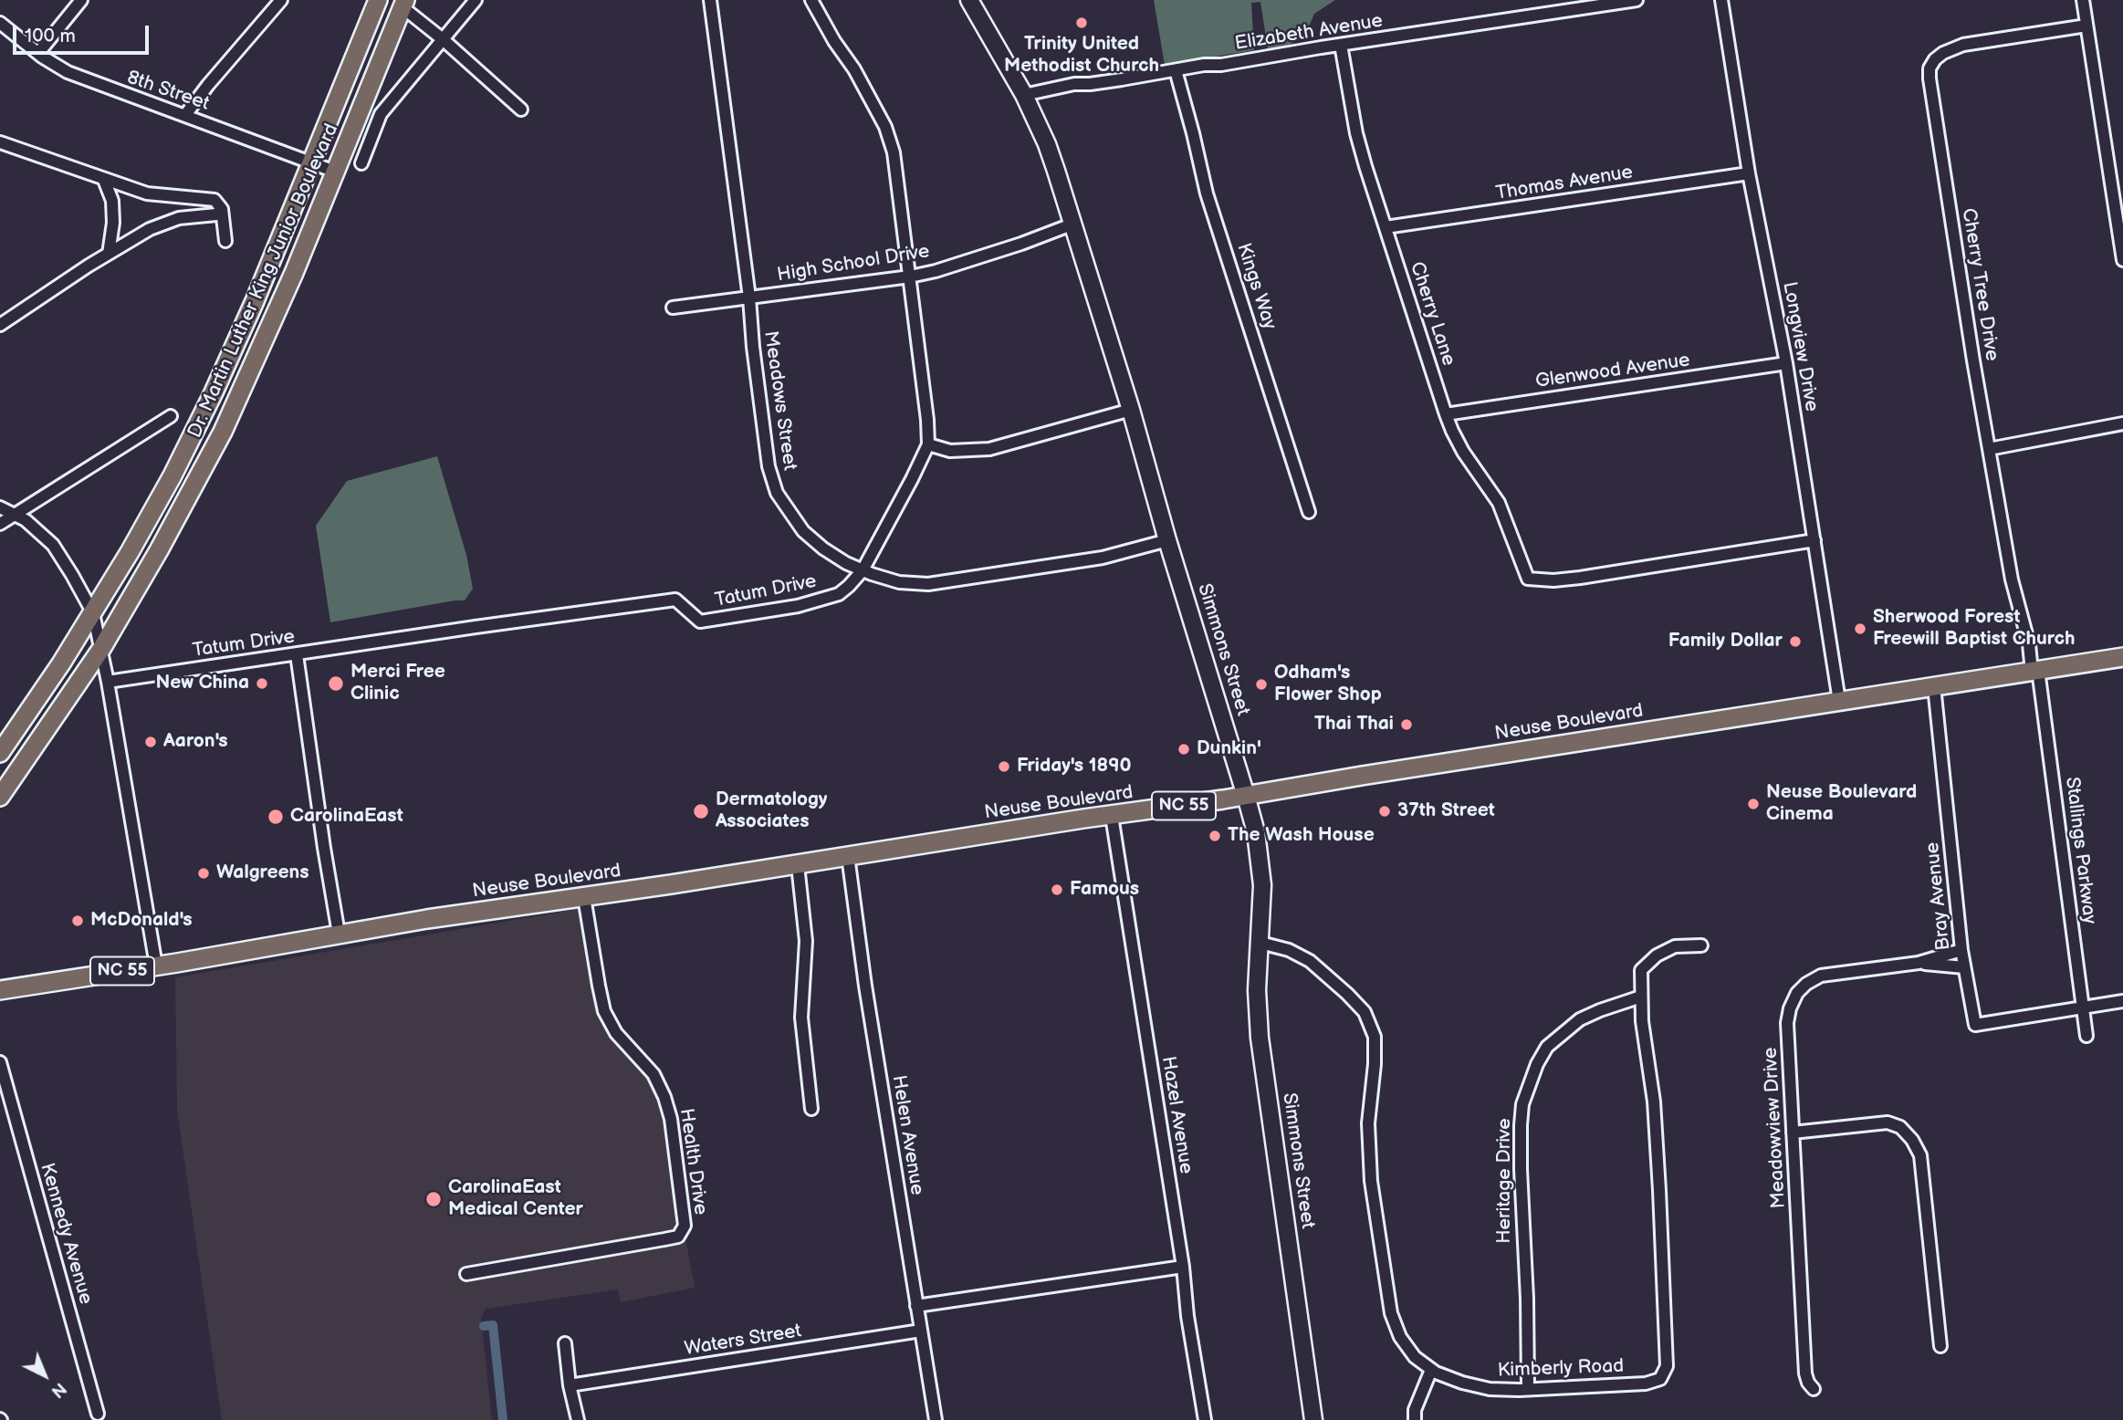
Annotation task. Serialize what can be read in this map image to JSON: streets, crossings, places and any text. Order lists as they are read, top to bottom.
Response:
{
  "streets": {
    "main road": ["Dr. Martin Luther King Junior Boulevard", "Neuse Boulevard", "NC 55"],
    "street": [
      "Elizabeth Avenue",
      "8th Street",
      "Thomas Avenue",
      "High School Drive",
      "Cherry Tree Drive",
      "Kings Way",
      "Cherry Lane",
      "Longview Drive",
      "Glenwood Avenue",
      "Meadows Street",
      "Tatum Drive",
      "Simmons Street",
      "Stallings Parkway",
      "Bray Avenue",
      "Hazel Avenue",
      "Meadowview Drive",
      "Helen Avenue",
      "Health Drive",
      "Heritage Drive",
      "Kennedy Avenue",
      "Waters Street",
      "Kimberly Road"
    ]
  },
  "crossings": [
    ["Elizabeth Avenue", "Kings Way"],
    ["Elizabeth Avenue", "Cherry Lane"],
    ["Elizabeth Avenue", "Simmons Street"],
    ["8th Street", "Dr. Martin Luther King Junior Boulevard"],
    ["Thomas Avenue", "Cherry Lane"],
    ["Thomas Avenue", "Longview Drive"],
    ["High School Drive", "Meadows Street"],
    ["High School Drive", "Tatum Drive"],
    ["High School Drive", "Simmons Street"],
    ["Cherry Tree Drive", "Neuse Boulevard"],
    ["Cherry Tree Drive", "Stallings Parkway"],
    ["Cherry Lane", "Longview Drive"],
    ["Cherry Lane", "Glenwood Avenue"],
    ["Longview Drive", "Glenwood Avenue"],
    ["Longview Drive", "Neuse Boulevard"],
    ["Meadows Street", "Tatum Drive"],
    ["Meadows Street", "Simmons Street"],
    ["Simmons Street", "Neuse Boulevard"],
    ["Simmons Street", "Kimberly Road"],
    ["Neuse Boulevard", "Stallings Parkway"],
    ["Neuse Boulevard", "Bray Avenue"],
    ["Neuse Boulevard", "Hazel Avenue"],
    ["Neuse Boulevard", "Helen Avenue"],
    ["Neuse Boulevard", "Health Drive"],
    ["Stallings Parkway", "Bray Avenue"],
    ["Bray Avenue", "Meadowview Drive"],
    ["Helen Avenue", "Waters Street"],
    ["Heritage Drive", "Kimberly Road"]
  ],
  "places": [
    "Trinity United Methodist Church",
    "Sherwood Forest Freewill Baptist Church",
    "Family Dollar",
    "New China",
    "Merci Free Clinic",
    "Odham's Flower Shop",
    "Thai Thai",
    "Aaron's",
    "Dunkin'",
    "Friday's 1890",
    "Neuse Boulevard Cinema",
    "Dermatology Associates",
    "37th Street",
    "CarolinaEast",
    "The Wash House",
    "Walgreens",
    "Famous",
    "McDonald's",
    "CarolinaEast Medical Center"
  ],
  "scale_bar": "100 m",
  "north": "bottom right"
}
